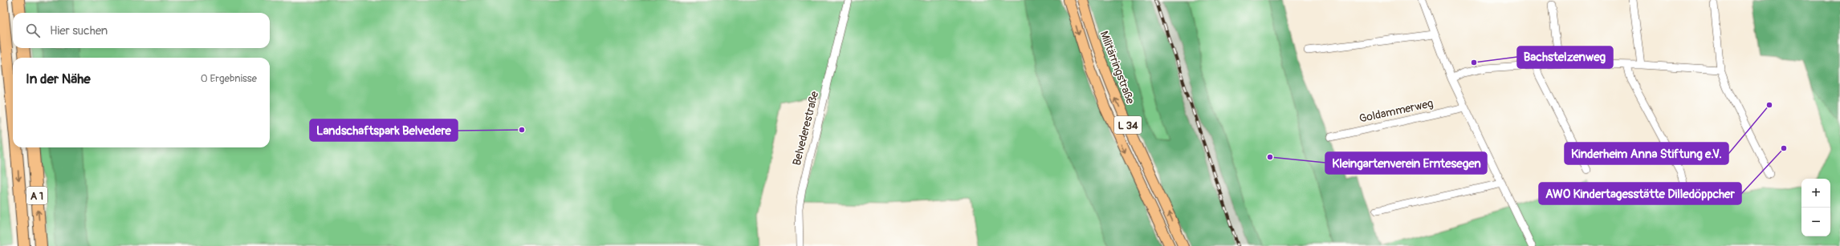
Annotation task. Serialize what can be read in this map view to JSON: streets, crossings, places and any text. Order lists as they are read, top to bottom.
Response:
{
  "streets": {
    "highway": ["A 1"],
    "main road": ["Militärringstraße", "L 34"],
    "street": ["Goldammerweg", "Belvederestraße"]
  },
  "places": [
    "Bachstelzenweg",
    "Kinderheim Anna Stiftung e.V.",
    "Landschaftspark Belvedere",
    "AWO Kindertagesstätte Dilledöppcher",
    "Kleingartenverein Erntesegen"
  ],
  "page": {
    "search": "Hier suchen",
    "heading": ["In der Nähe", "0 Ergebnisse"],
    "map_buttons": ["+", "−"]
  }
}
